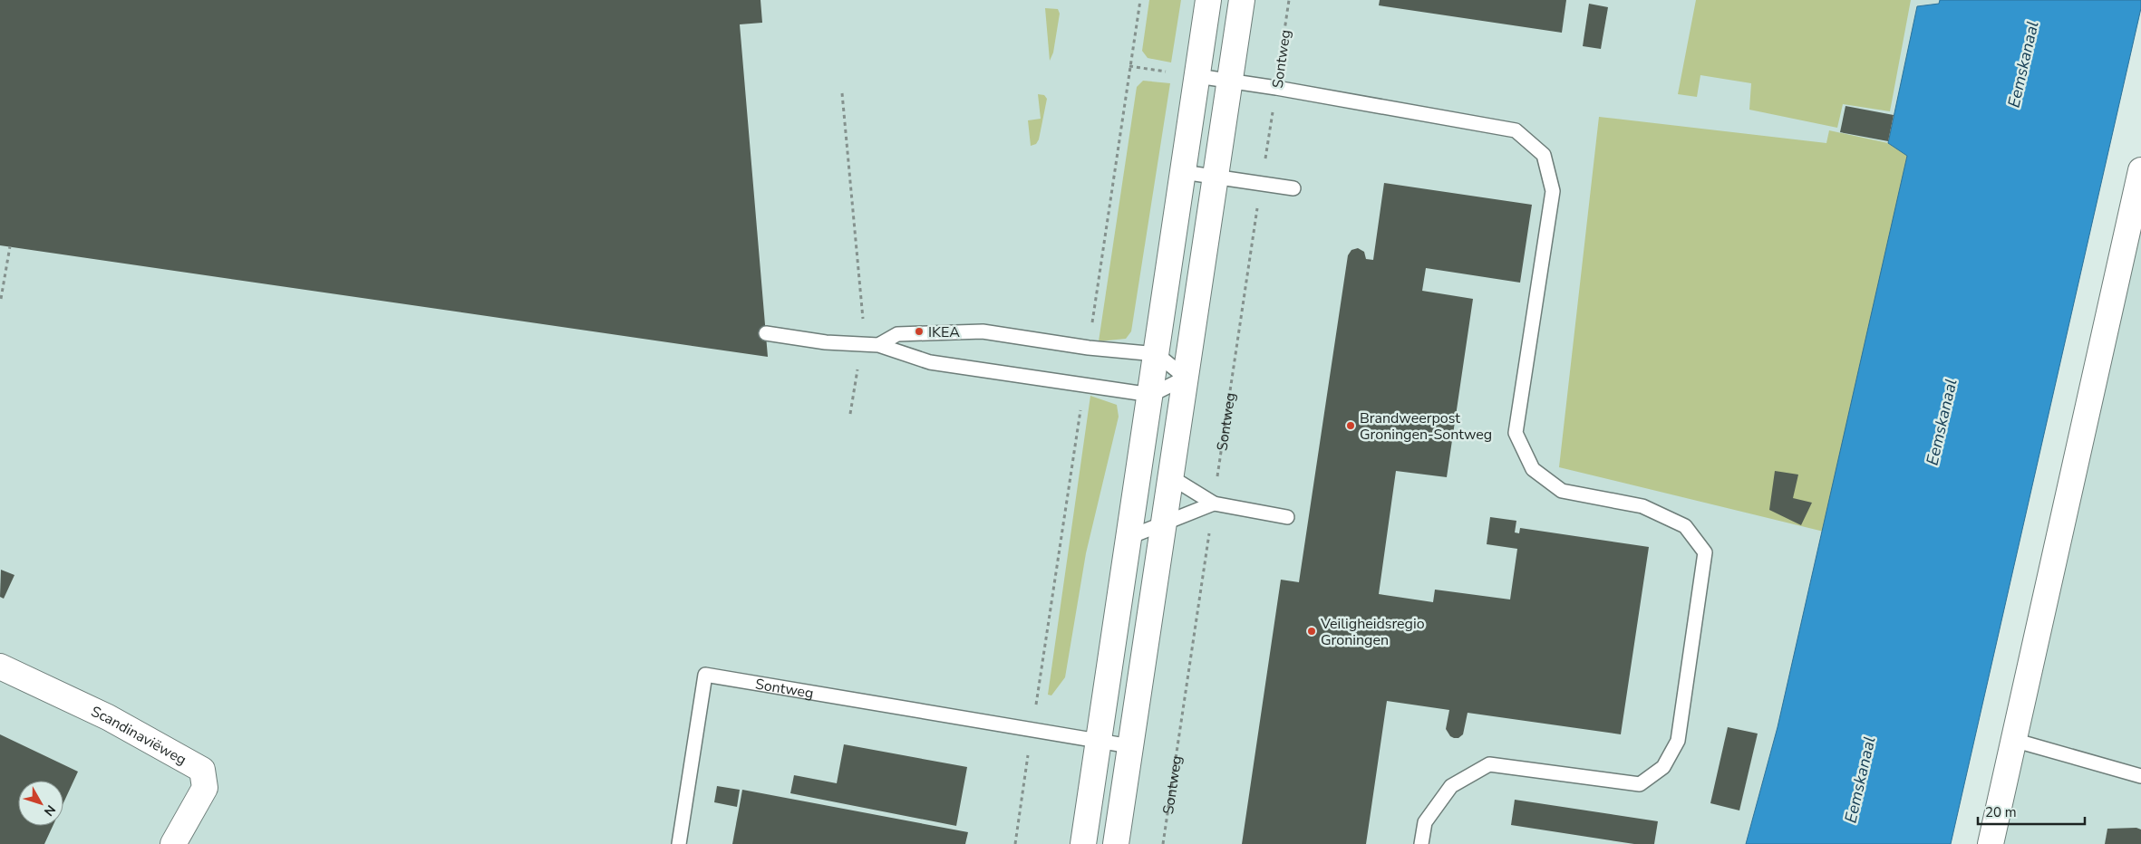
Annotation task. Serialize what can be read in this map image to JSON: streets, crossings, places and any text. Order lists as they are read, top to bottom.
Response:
{
  "streets": {
    "street": ["Scandinaviëweg"],
    "lane": ["Sontweg"]
  },
  "water": ["Eemskanaal"],
  "places": ["IKEA", "Brandweerpost Groningen-Sontweg", "Veiligheidsregio Groningen"],
  "scale_bar": "20 m",
  "north": "bottom right"
}
